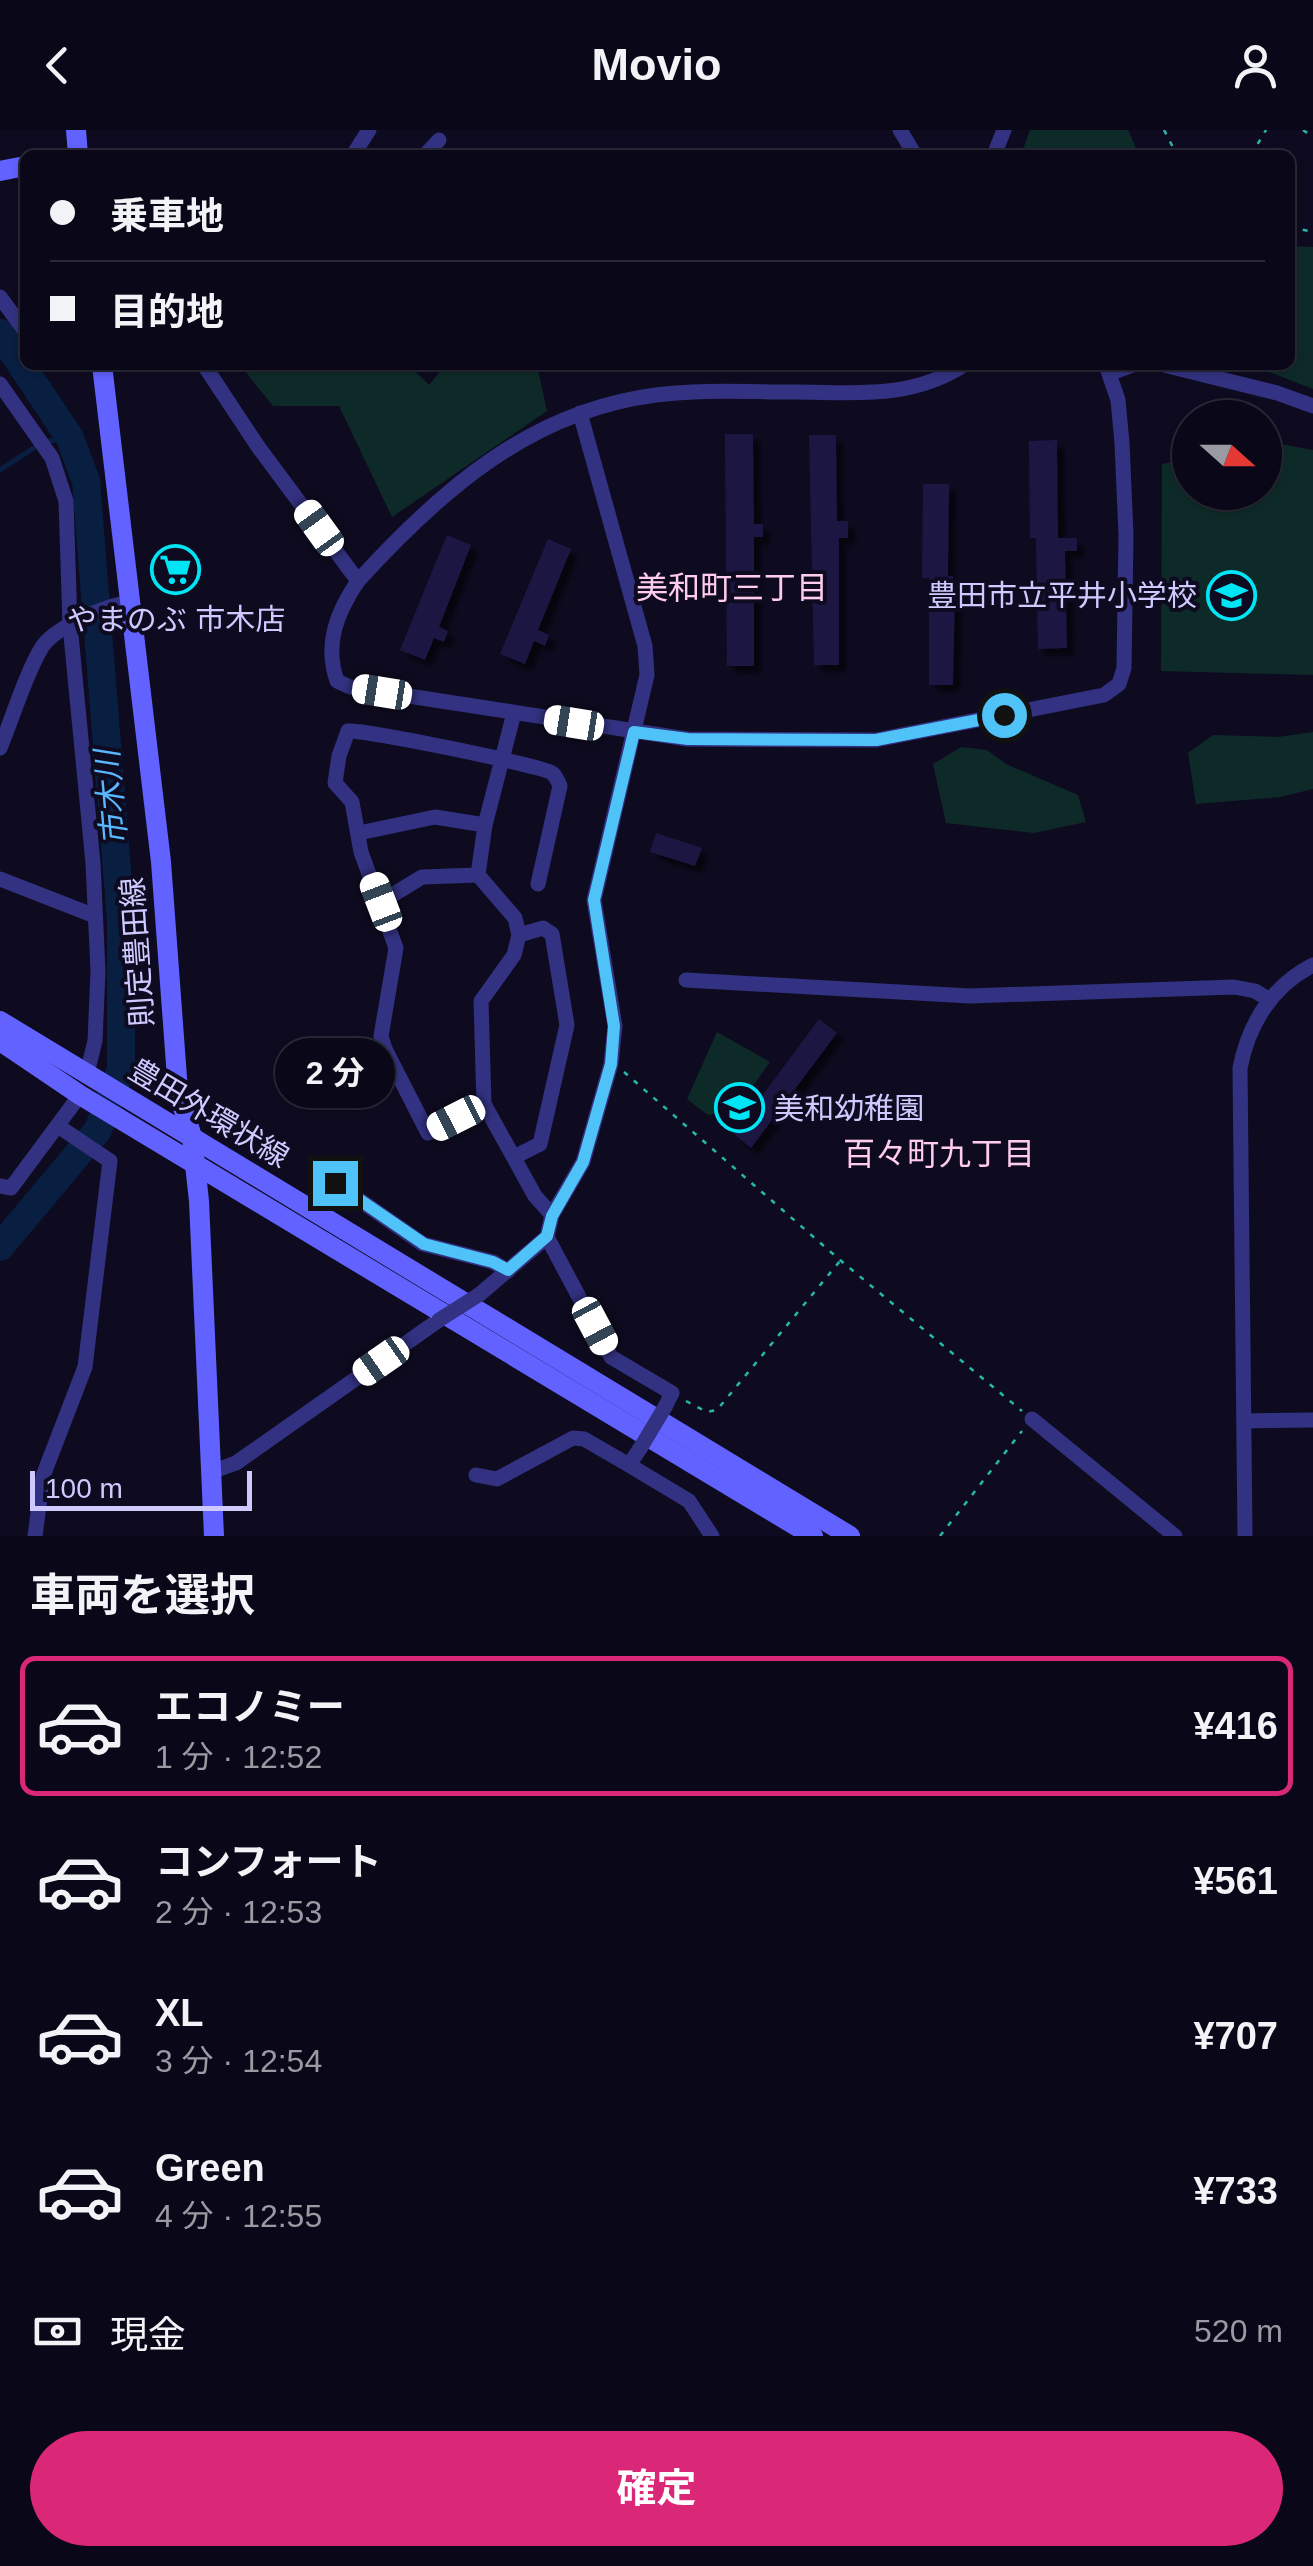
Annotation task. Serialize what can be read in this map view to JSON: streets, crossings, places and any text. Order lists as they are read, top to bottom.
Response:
{
  "streets": {
    "street": ["則定豊田線", "豊田外環状線"]
  },
  "crossings": [
    ["則定豊田線", "豊田外環状線"]
  ],
  "districts": ["美和町三丁目", "百々町九丁目"],
  "water": ["市木川"],
  "places": {
    "supermarket": ["やまのぶ 市木店"],
    "school or university": ["豊田市立平井小学校", "美和幼稚園"]
  },
  "scale_bar": "100 m",
  "north": "right",
  "page": {
    "header": "Movio",
    "banner": ["乗車地", "目的地"],
    "bubble": "2 分",
    "scale": "100 m",
    "heading": "車両を選択",
    "list": [
      {
        "name": "エコノミー",
        "note": "1 分 · 12:52",
        "value": "¥416"
      },
      {
        "name": "コンフォート",
        "note": "2 分 · 12:53",
        "value": "¥561"
      },
      {
        "name": "XL",
        "note": "3 分 · 12:54",
        "value": "¥707"
      },
      {
        "name": "Green",
        "note": "4 分 · 12:55",
        "value": "¥733"
      }
    ],
    "pay": ["現金", "520 m"],
    "buttons": "確定"
  }
}
